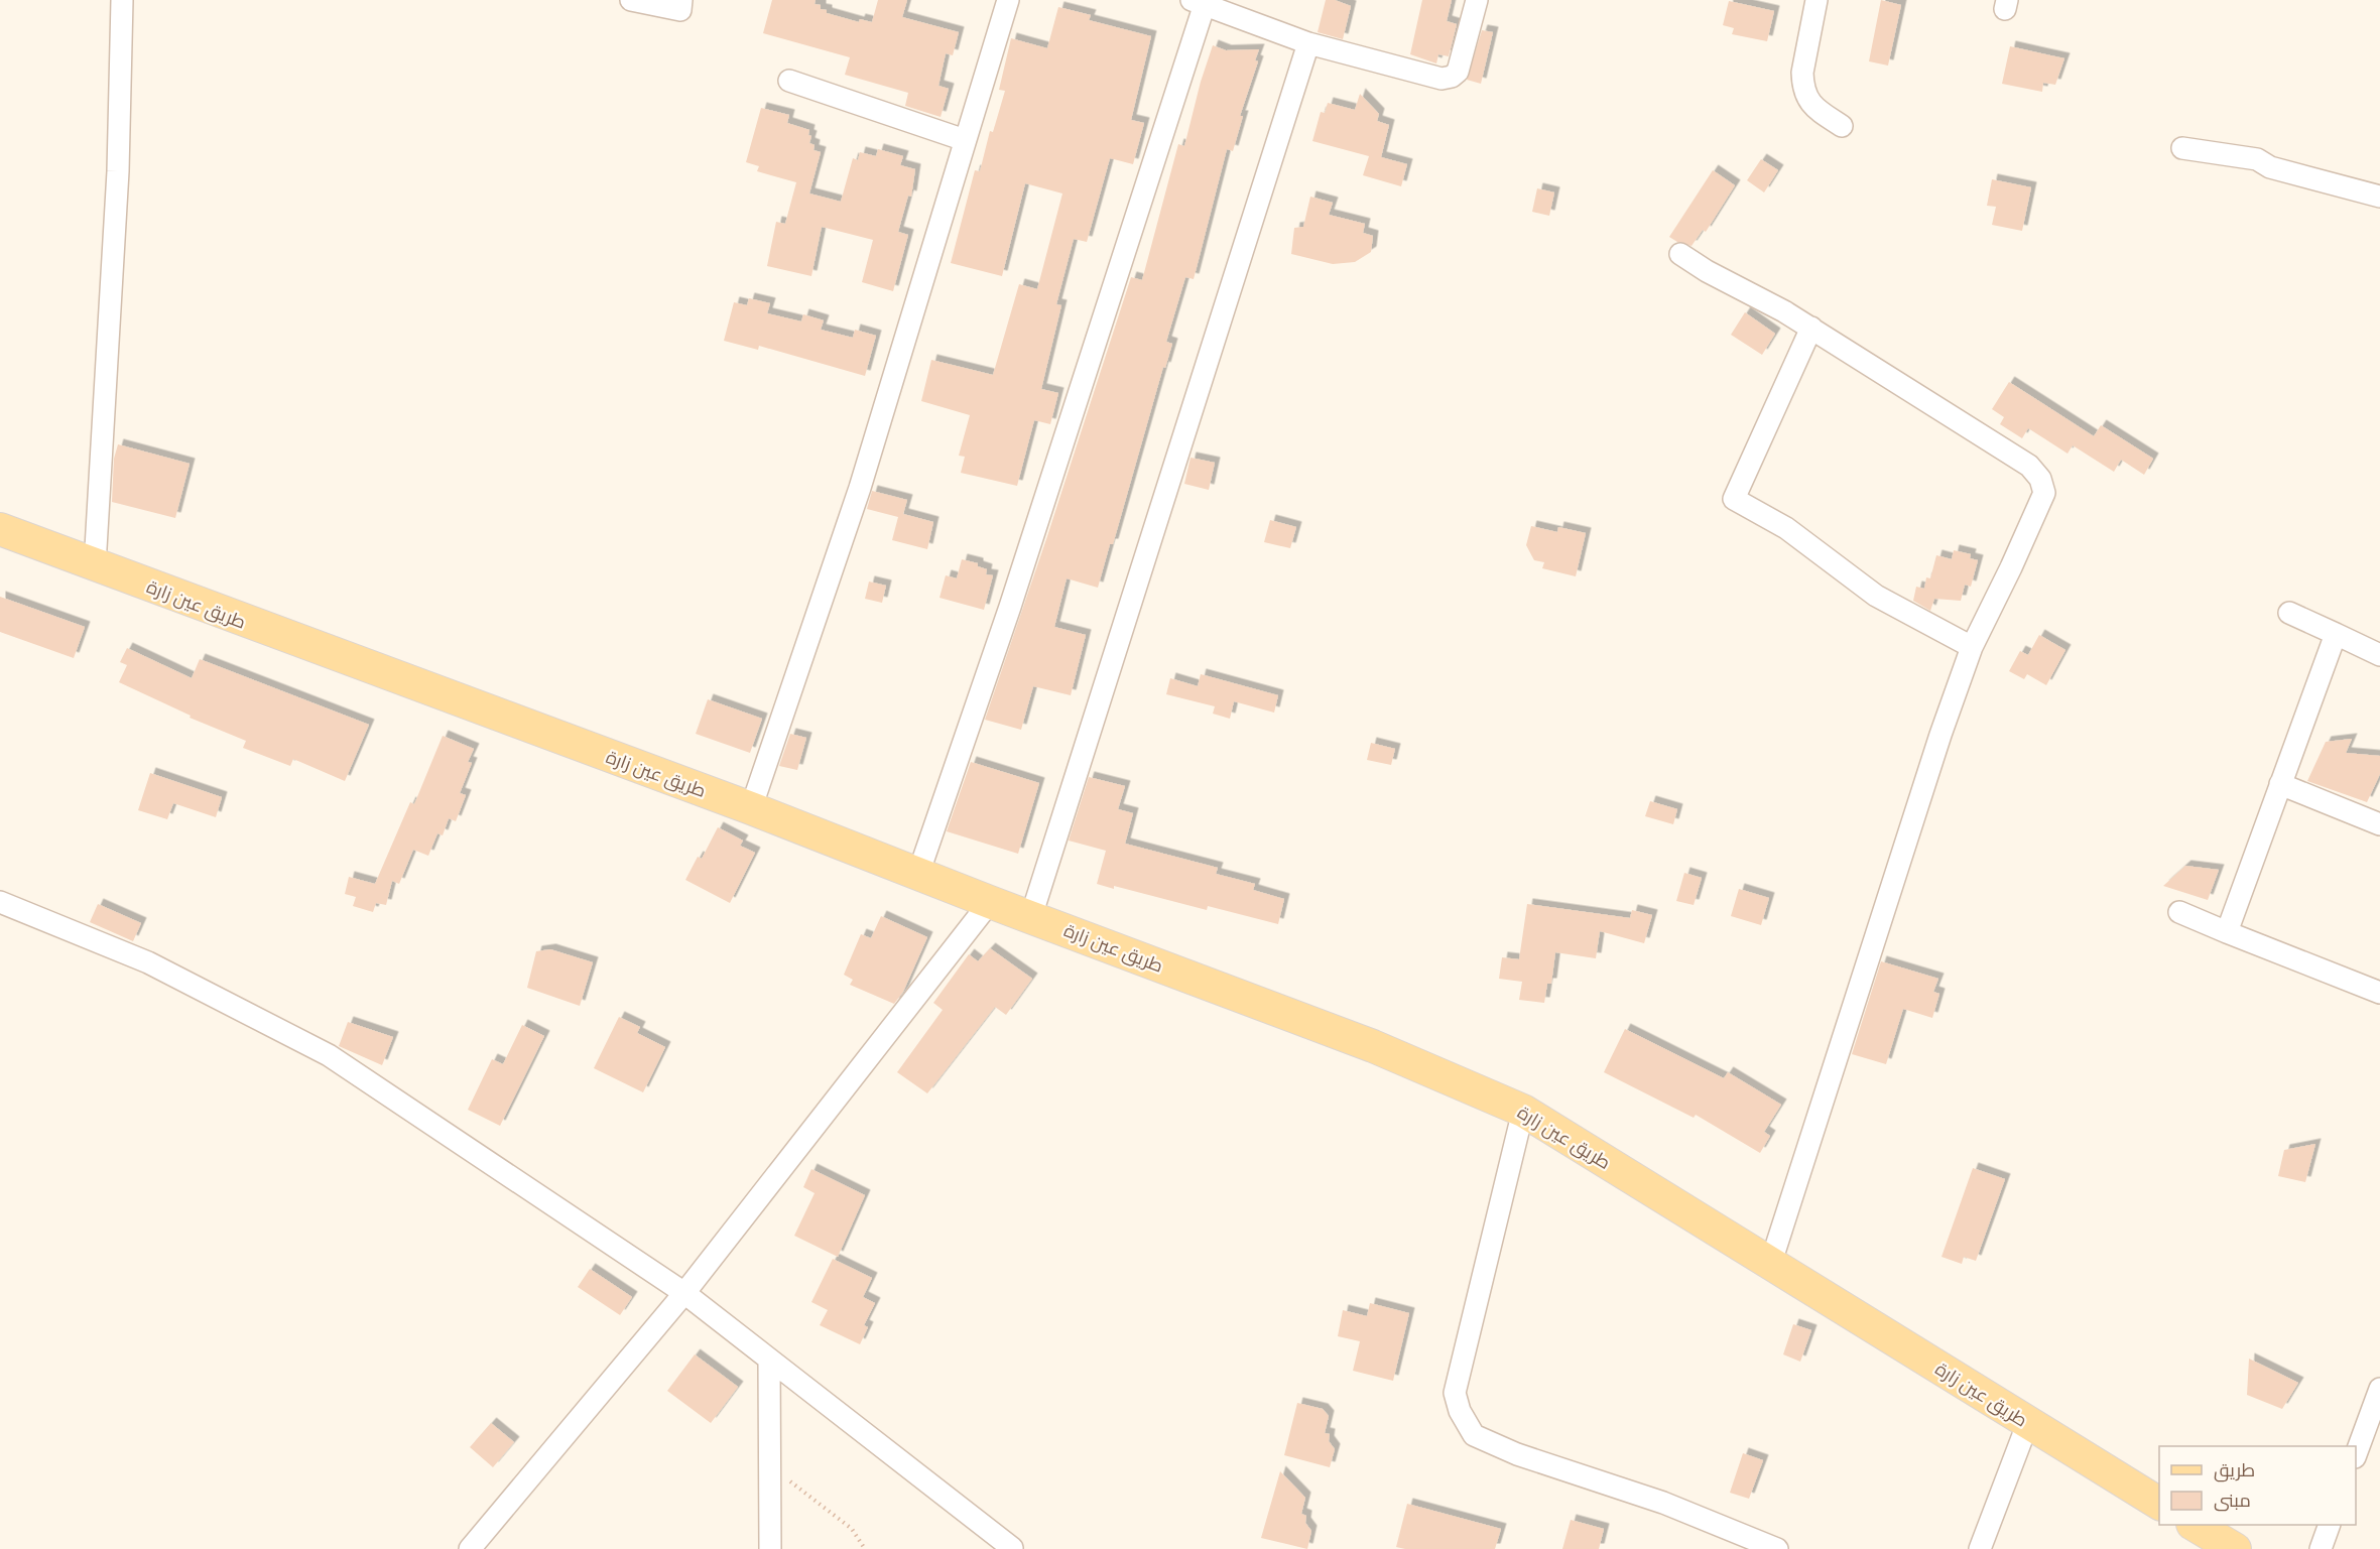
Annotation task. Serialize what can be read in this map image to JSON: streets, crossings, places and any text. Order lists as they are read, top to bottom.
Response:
{
  "streets": {
    "main road": ["طريق عين زارة"]
  },
  "legend": ["طريق", "مبنى"]
}
